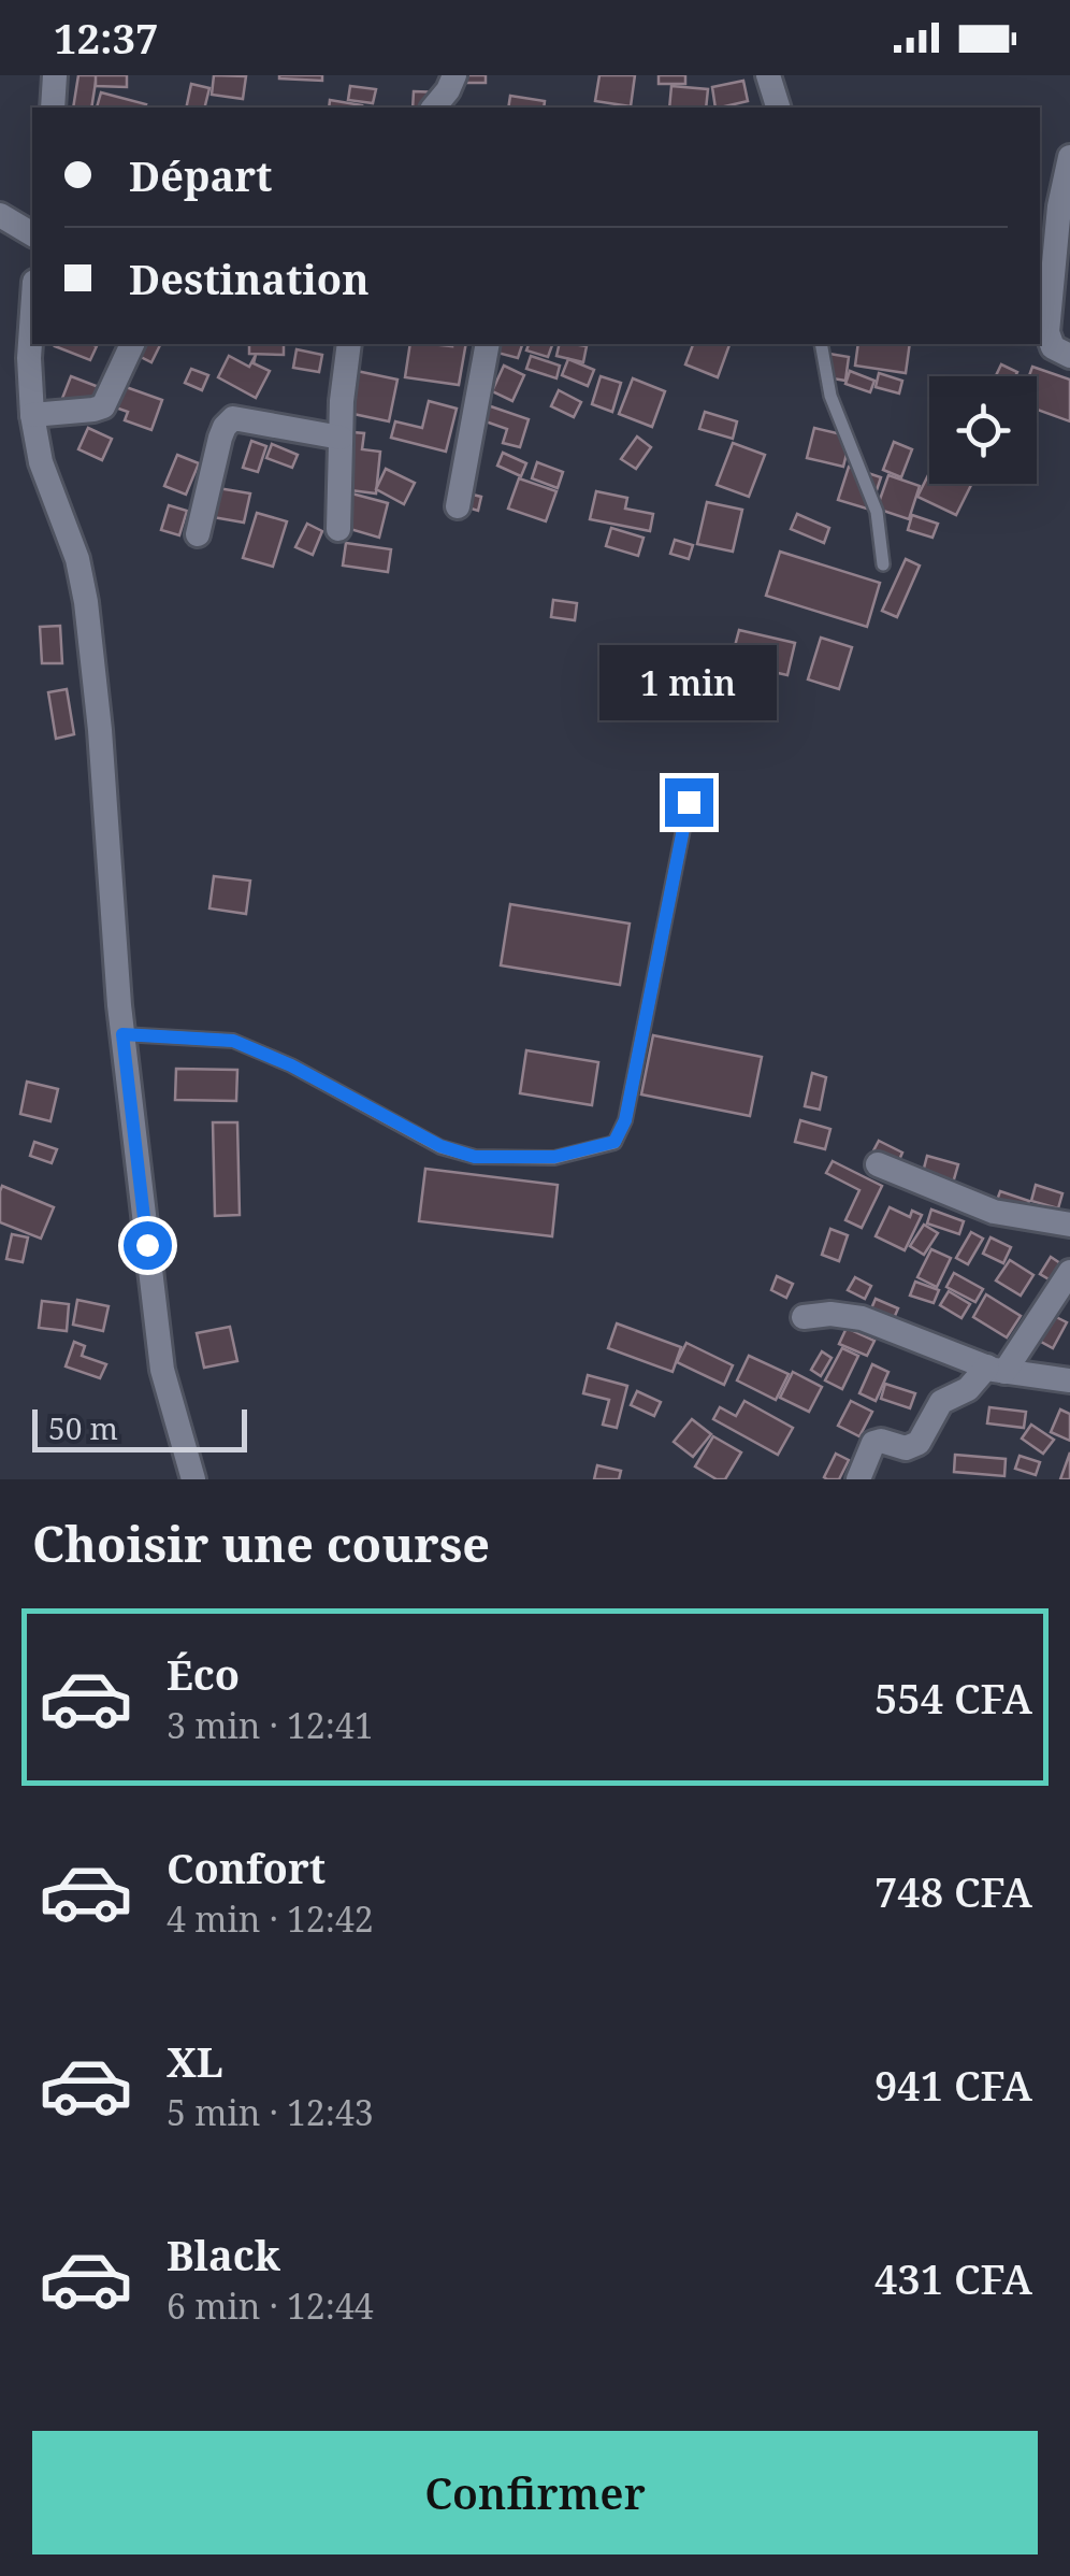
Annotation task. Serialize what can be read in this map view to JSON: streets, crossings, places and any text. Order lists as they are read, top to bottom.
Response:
{
  "scale_bar": "50 m",
  "page": {
    "status": "12:37",
    "banner": ["Départ", "Destination"],
    "bubble": "1 min",
    "scale": "50 m",
    "heading": "Choisir une course",
    "list": [
      {
        "name": "Éco",
        "note": "3 min · 12:41",
        "value": "554 CFA"
      },
      {
        "name": "Confort",
        "note": "4 min · 12:42",
        "value": "748 CFA"
      },
      {
        "name": "XL",
        "note": "5 min · 12:43",
        "value": "941 CFA"
      },
      {
        "name": "Black",
        "note": "6 min · 12:44",
        "value": "431 CFA"
      }
    ],
    "buttons": "Confirmer"
  }
}
